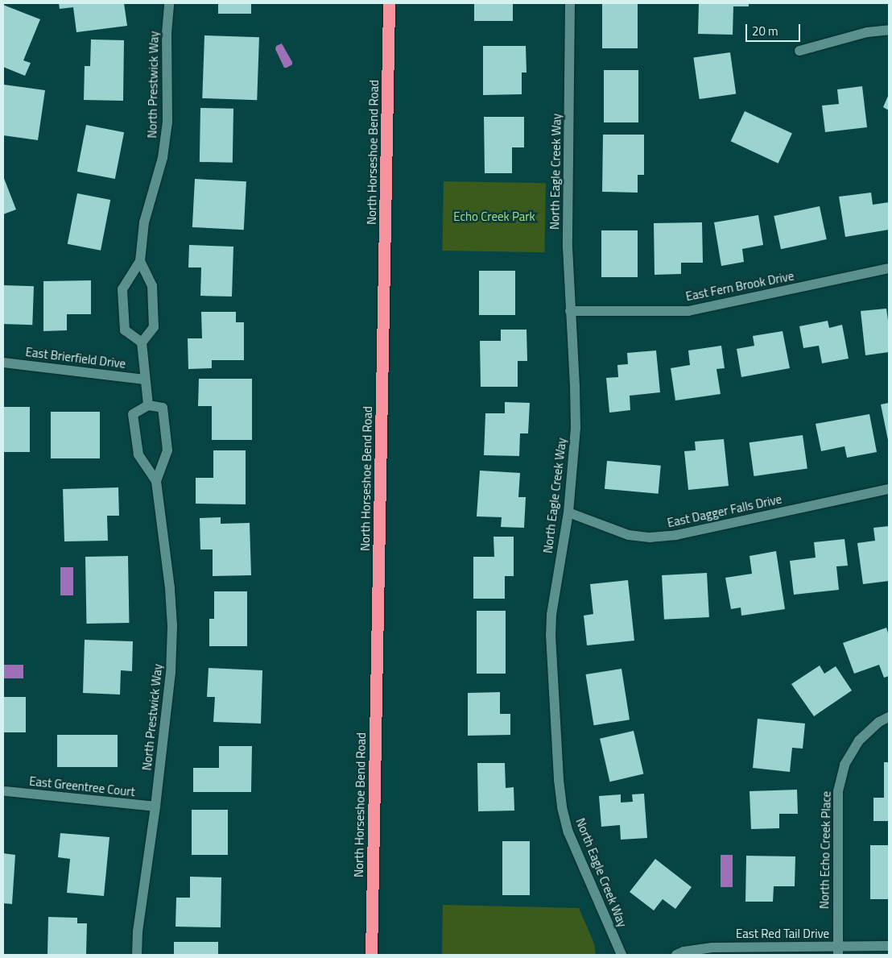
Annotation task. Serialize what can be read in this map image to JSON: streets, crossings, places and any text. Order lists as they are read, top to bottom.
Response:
{
  "streets": {
    "highway": ["North Horseshoe Bend Road"],
    "street": [
      "North Prestwick Way",
      "North Eagle Creek Way",
      "East Fern Brook Drive",
      "East Brierfield Drive",
      "East Dagger Falls Drive",
      "East Greentree Court",
      "North Echo Creek Place",
      "East Red Tail Drive"
    ]
  },
  "crossings": [
    ["North Prestwick Way", "East Greentree Court"],
    ["North Eagle Creek Way", "East Fern Brook Drive"],
    ["North Eagle Creek Way", "East Dagger Falls Drive"],
    ["North Echo Creek Place", "East Red Tail Drive"]
  ],
  "parks": ["Echo Creek Park"],
  "scale_bar": "20 m"
}
